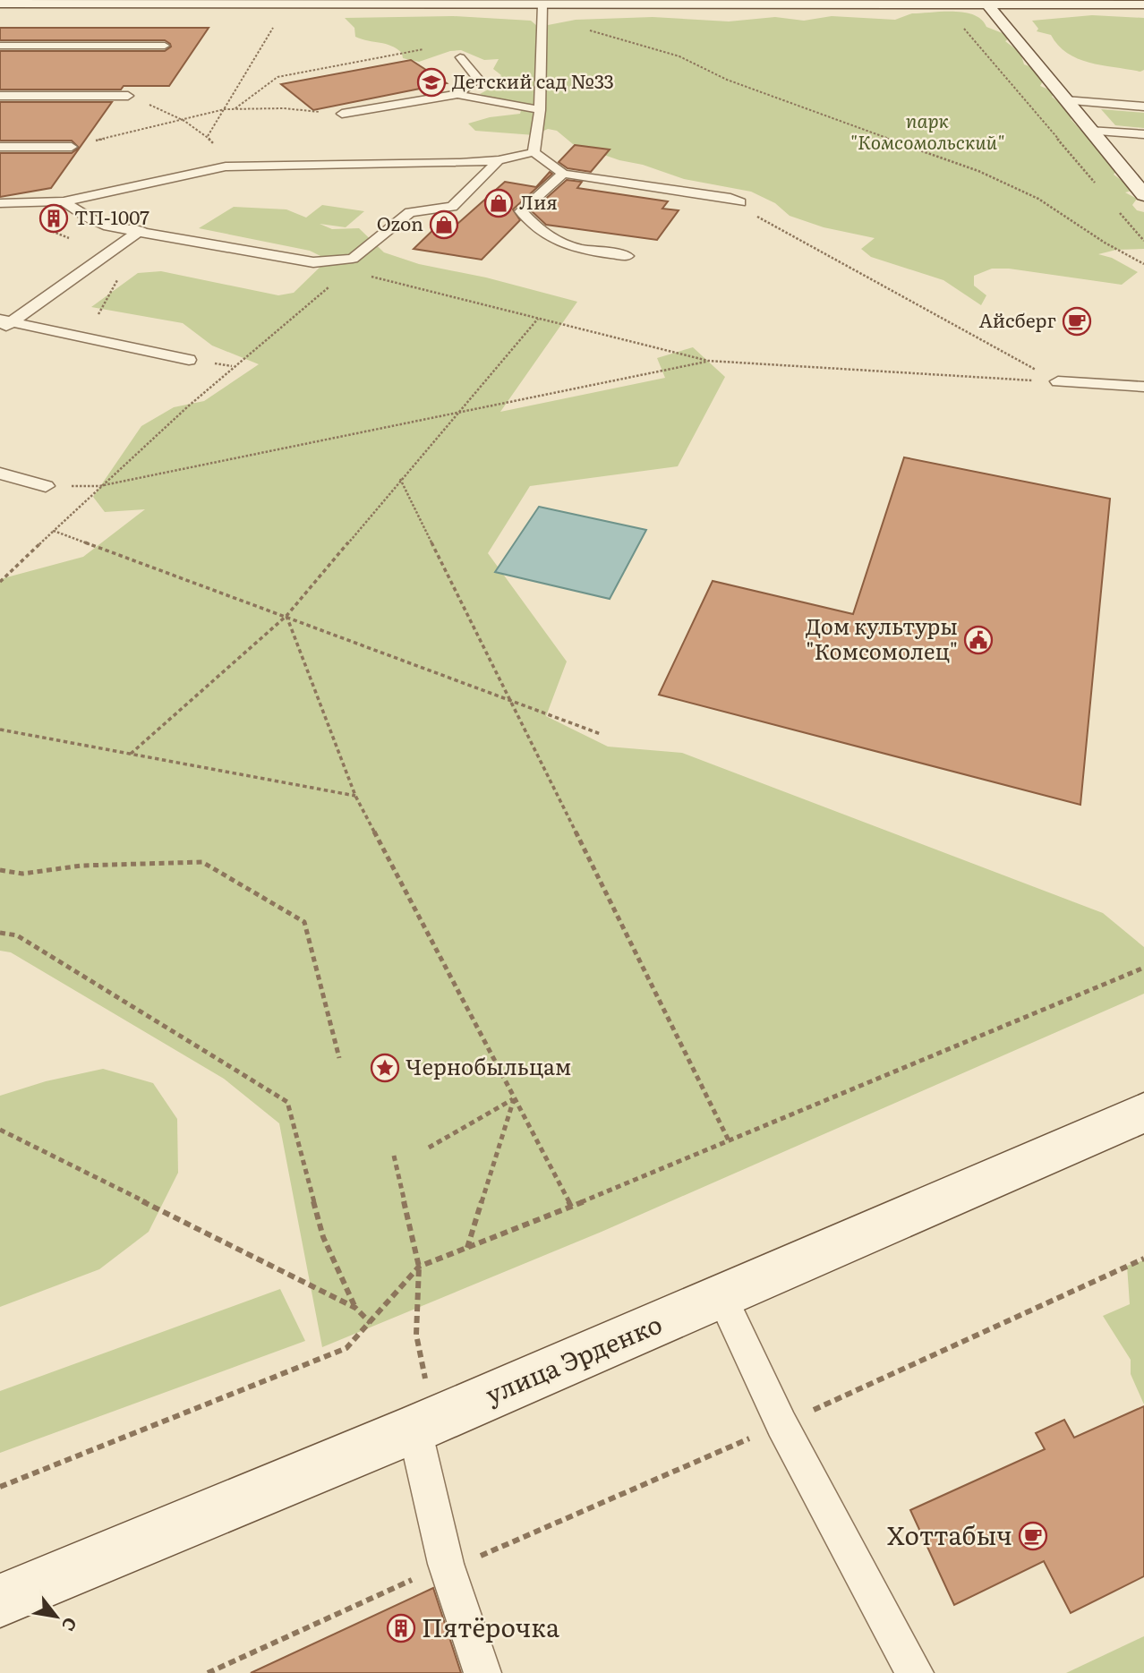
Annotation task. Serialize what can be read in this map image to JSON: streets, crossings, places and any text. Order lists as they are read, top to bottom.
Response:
{
  "streets": {
    "main road": ["улица Эрденко"]
  },
  "parks": ["парк \"Комсомольский\""],
  "places": {
    "school or university": ["Детский сад №33"],
    "shop": ["Лия", "Ozon"],
    "building": ["ТП-1007", "Пятёрочка"],
    "cafe": ["Айсберг", "Хоттабыч"],
    "public building": ["Дом культуры \"Комсомолец\""],
    "place": ["Чернобыльцам"]
  },
  "north": "bottom right"
}
